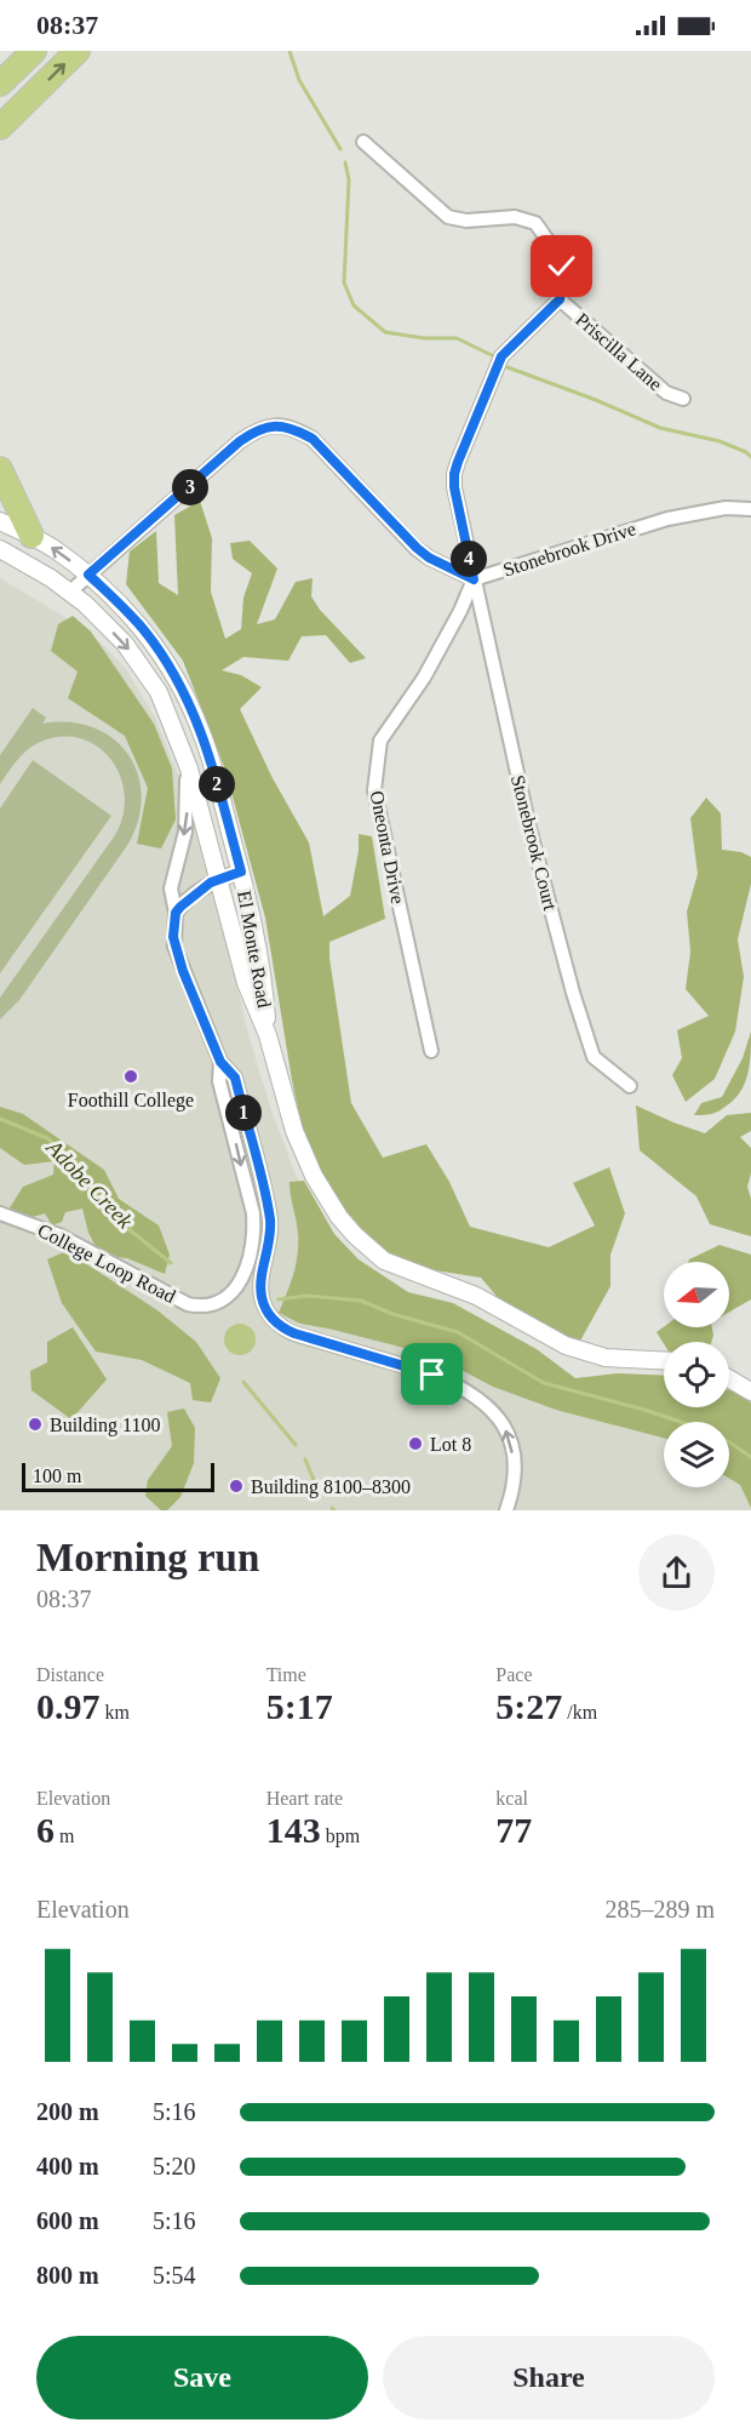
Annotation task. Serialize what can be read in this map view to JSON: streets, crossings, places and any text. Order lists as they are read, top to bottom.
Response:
{
  "streets": {
    "street": [
      "Priscilla Lane",
      "Stonebrook Drive",
      "Stonebrook Court",
      "Oneonta Drive",
      "El Monte Road",
      "College Loop Road"
    ]
  },
  "crossings": [
    ["Priscilla Lane", "Stonebrook Drive"],
    ["Priscilla Lane", "Stonebrook Court"],
    ["Priscilla Lane", "Oneonta Drive"],
    ["Stonebrook Drive", "Stonebrook Court"],
    ["Stonebrook Drive", "Oneonta Drive"],
    ["Stonebrook Court", "Oneonta Drive"],
    ["El Monte Road", "College Loop Road"]
  ],
  "water": ["Adobe Creek"],
  "places": [
    "Foothill College",
    "Building 1100",
    "Lot 8",
    "Building 8100–8300"
  ],
  "scale_bar": "100 m",
  "north": "left",
  "page": {
    "status": "08:37",
    "pins": [
      "3",
      "4",
      "2",
      "1"
    ],
    "scale": "100 m",
    "heading": ["Morning run", "08:37"],
    "stats": [
      ["Distance", "0.97 km"],
      ["Time", "5:17"],
      ["Pace", "5:27 /km"],
      ["Elevation", "6 m"],
      ["Heart rate", "143 bpm"],
      ["kcal", "77"]
    ],
    "chart": ["Elevation", "285–289 m"],
    "list": [
      {
        "name": "200 m",
        "note": "5:16"
      },
      {
        "name": "400 m",
        "note": "5:20"
      },
      {
        "name": "600 m",
        "note": "5:16"
      },
      {
        "name": "800 m",
        "note": "5:54"
      }
    ],
    "buttons": ["Save", "Share"]
  }
}
